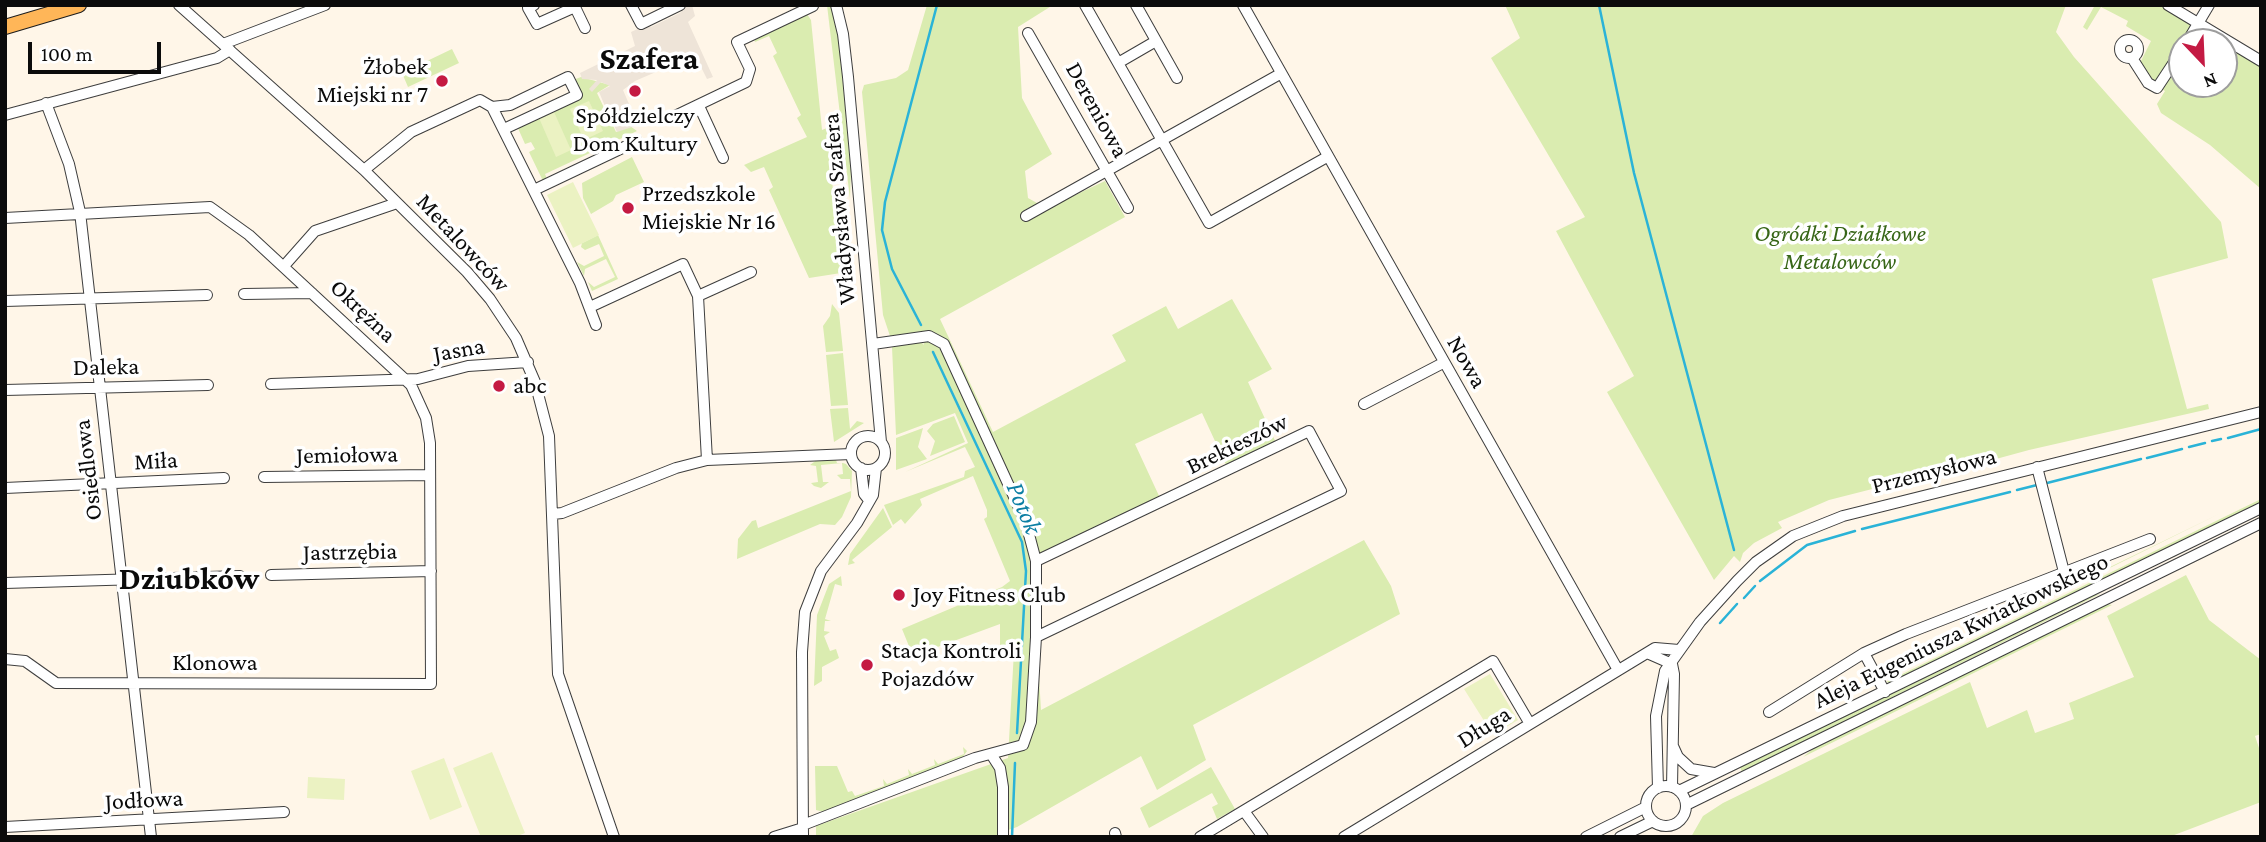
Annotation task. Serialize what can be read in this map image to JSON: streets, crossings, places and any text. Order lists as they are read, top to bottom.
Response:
{
  "streets": {
    "street": [
      "Dereniowa",
      "Władysława Szafera",
      "Metalowców",
      "Okrężna",
      "Jasna",
      "Nowa",
      "Daleka",
      "Brekieszów",
      "Jemiołowa",
      "Miła",
      "Osiedlowa",
      "Przemysłowa",
      "Jastrzębia",
      "Aleja Eugeniusza Kwiatkowskiego",
      "Klonowa",
      "Długa",
      "Jodłowa"
    ]
  },
  "crossings": [
    ["Metalowców", "Jasna"],
    ["Okrężna", "Jasna"],
    ["Okrężna", "Jemiołowa"],
    ["Okrężna", "Osiedlowa"],
    ["Okrężna", "Jastrzębia"],
    ["Okrężna", "Klonowa"],
    ["Nowa", "Długa"],
    ["Daleka", "Osiedlowa"],
    ["Miła", "Osiedlowa"],
    ["Osiedlowa", "Klonowa"],
    ["Osiedlowa", "Jodłowa"],
    ["Przemysłowa", "Aleja Eugeniusza Kwiatkowskiego"],
    ["Przemysłowa", "Długa"]
  ],
  "districts": ["Szafera", "Dziubków"],
  "water": ["Potok"],
  "parks": ["Ogródki Działkowe Metalowców"],
  "places": [
    "Żłobek Miejski nr 7",
    "Spółdzielczy Dom Kultury",
    "Przedszkole Miejskie Nr 16",
    "abc",
    "Joy Fitness Club",
    "Stacja Kontroli Pojazdów"
  ],
  "scale_bar": "100 m",
  "north": "bottom right"
}
